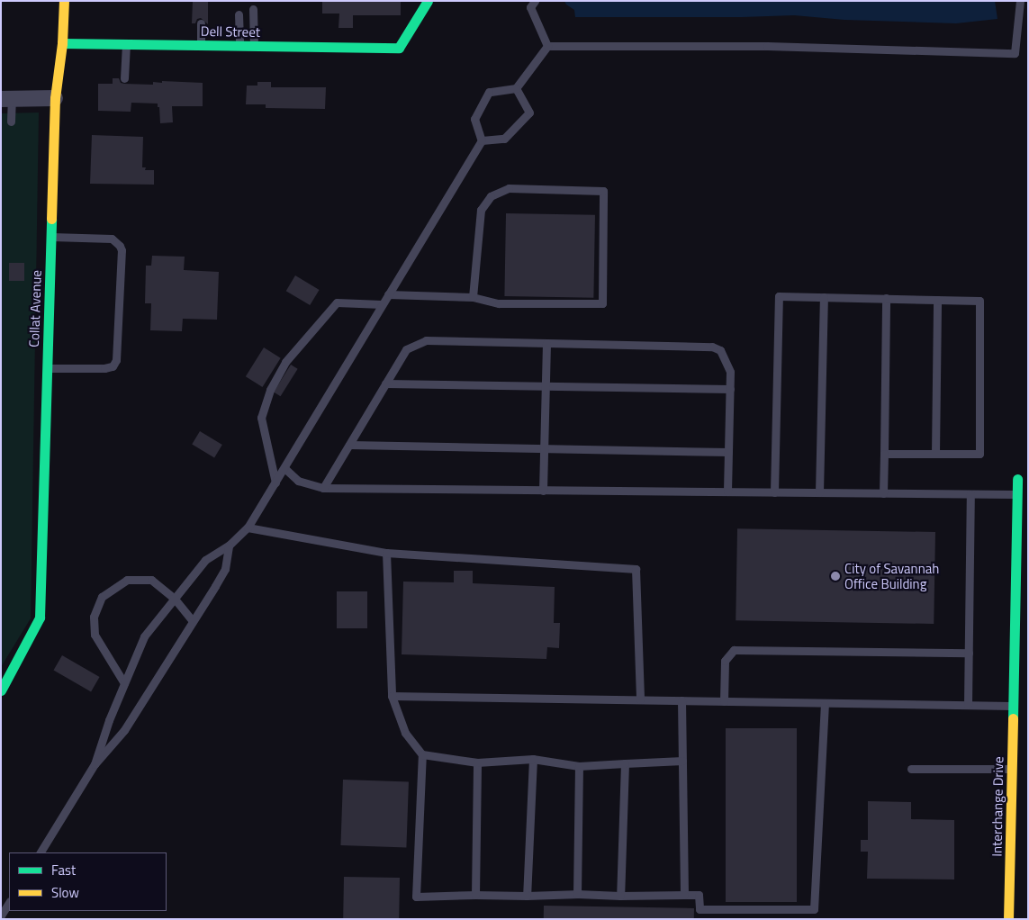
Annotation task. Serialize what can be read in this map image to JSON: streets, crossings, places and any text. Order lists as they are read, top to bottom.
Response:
{
  "streets": {
    "street": ["Dell Street", "Collat Avenue", "Interchange Drive"]
  },
  "crossings": [
    ["Dell Street", "Collat Avenue"]
  ],
  "places": ["City of Savannah Office Building"],
  "legend": ["Fast", "Slow"]
}
